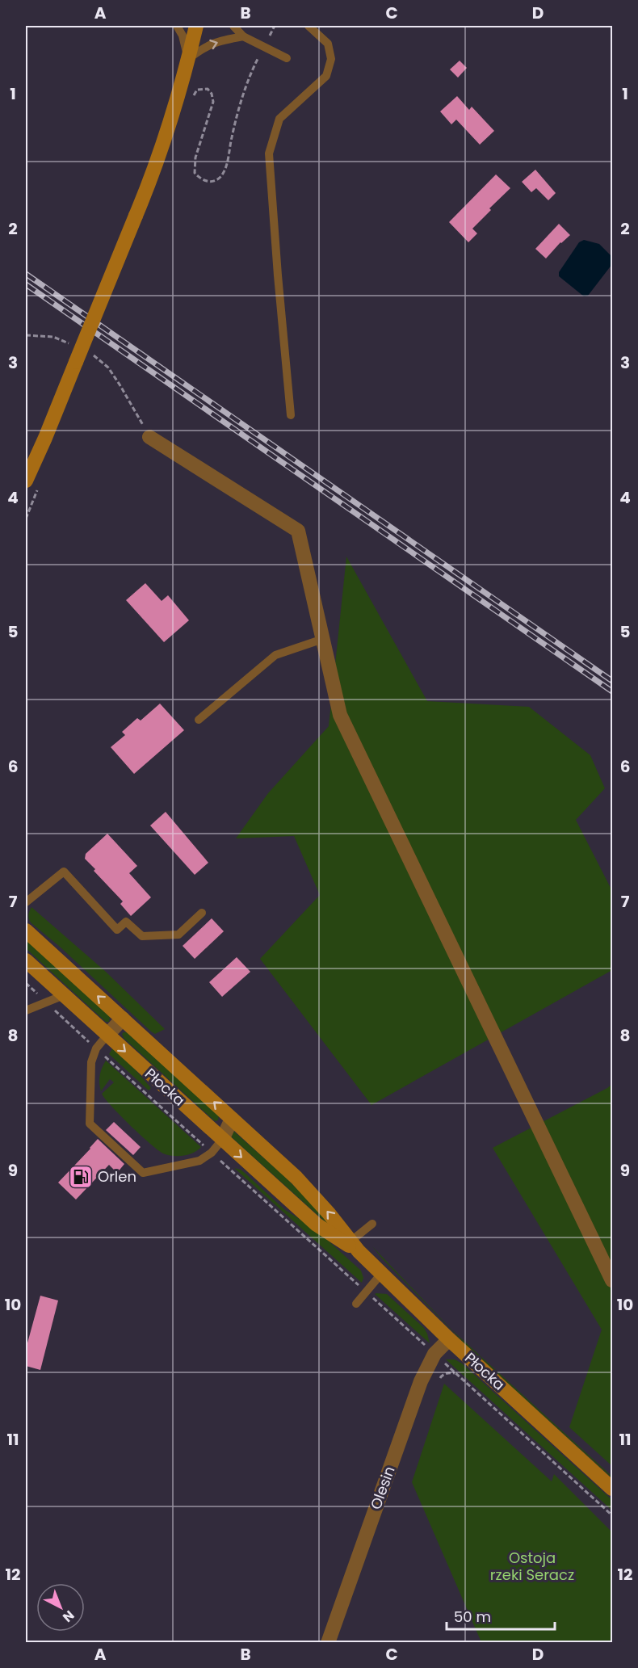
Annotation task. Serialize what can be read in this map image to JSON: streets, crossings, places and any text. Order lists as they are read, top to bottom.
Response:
{
  "streets": {
    "street": ["Płocka", "Olesin"]
  },
  "crossings": [
    ["Płocka", "Olesin"]
  ],
  "parks": ["Ostoja rzeki Seracz"],
  "places": {
    "fuel station": ["Orlen"]
  },
  "scale_bar": "50 m",
  "north": "bottom right",
  "grid": {
    "columns": [
      "A",
      "B",
      "C",
      "D"
    ],
    "rows": [
      "1",
      "2",
      "3",
      "4",
      "5",
      "6",
      "7",
      "8",
      "9",
      "10",
      "11",
      "12"
    ]
  }
}
